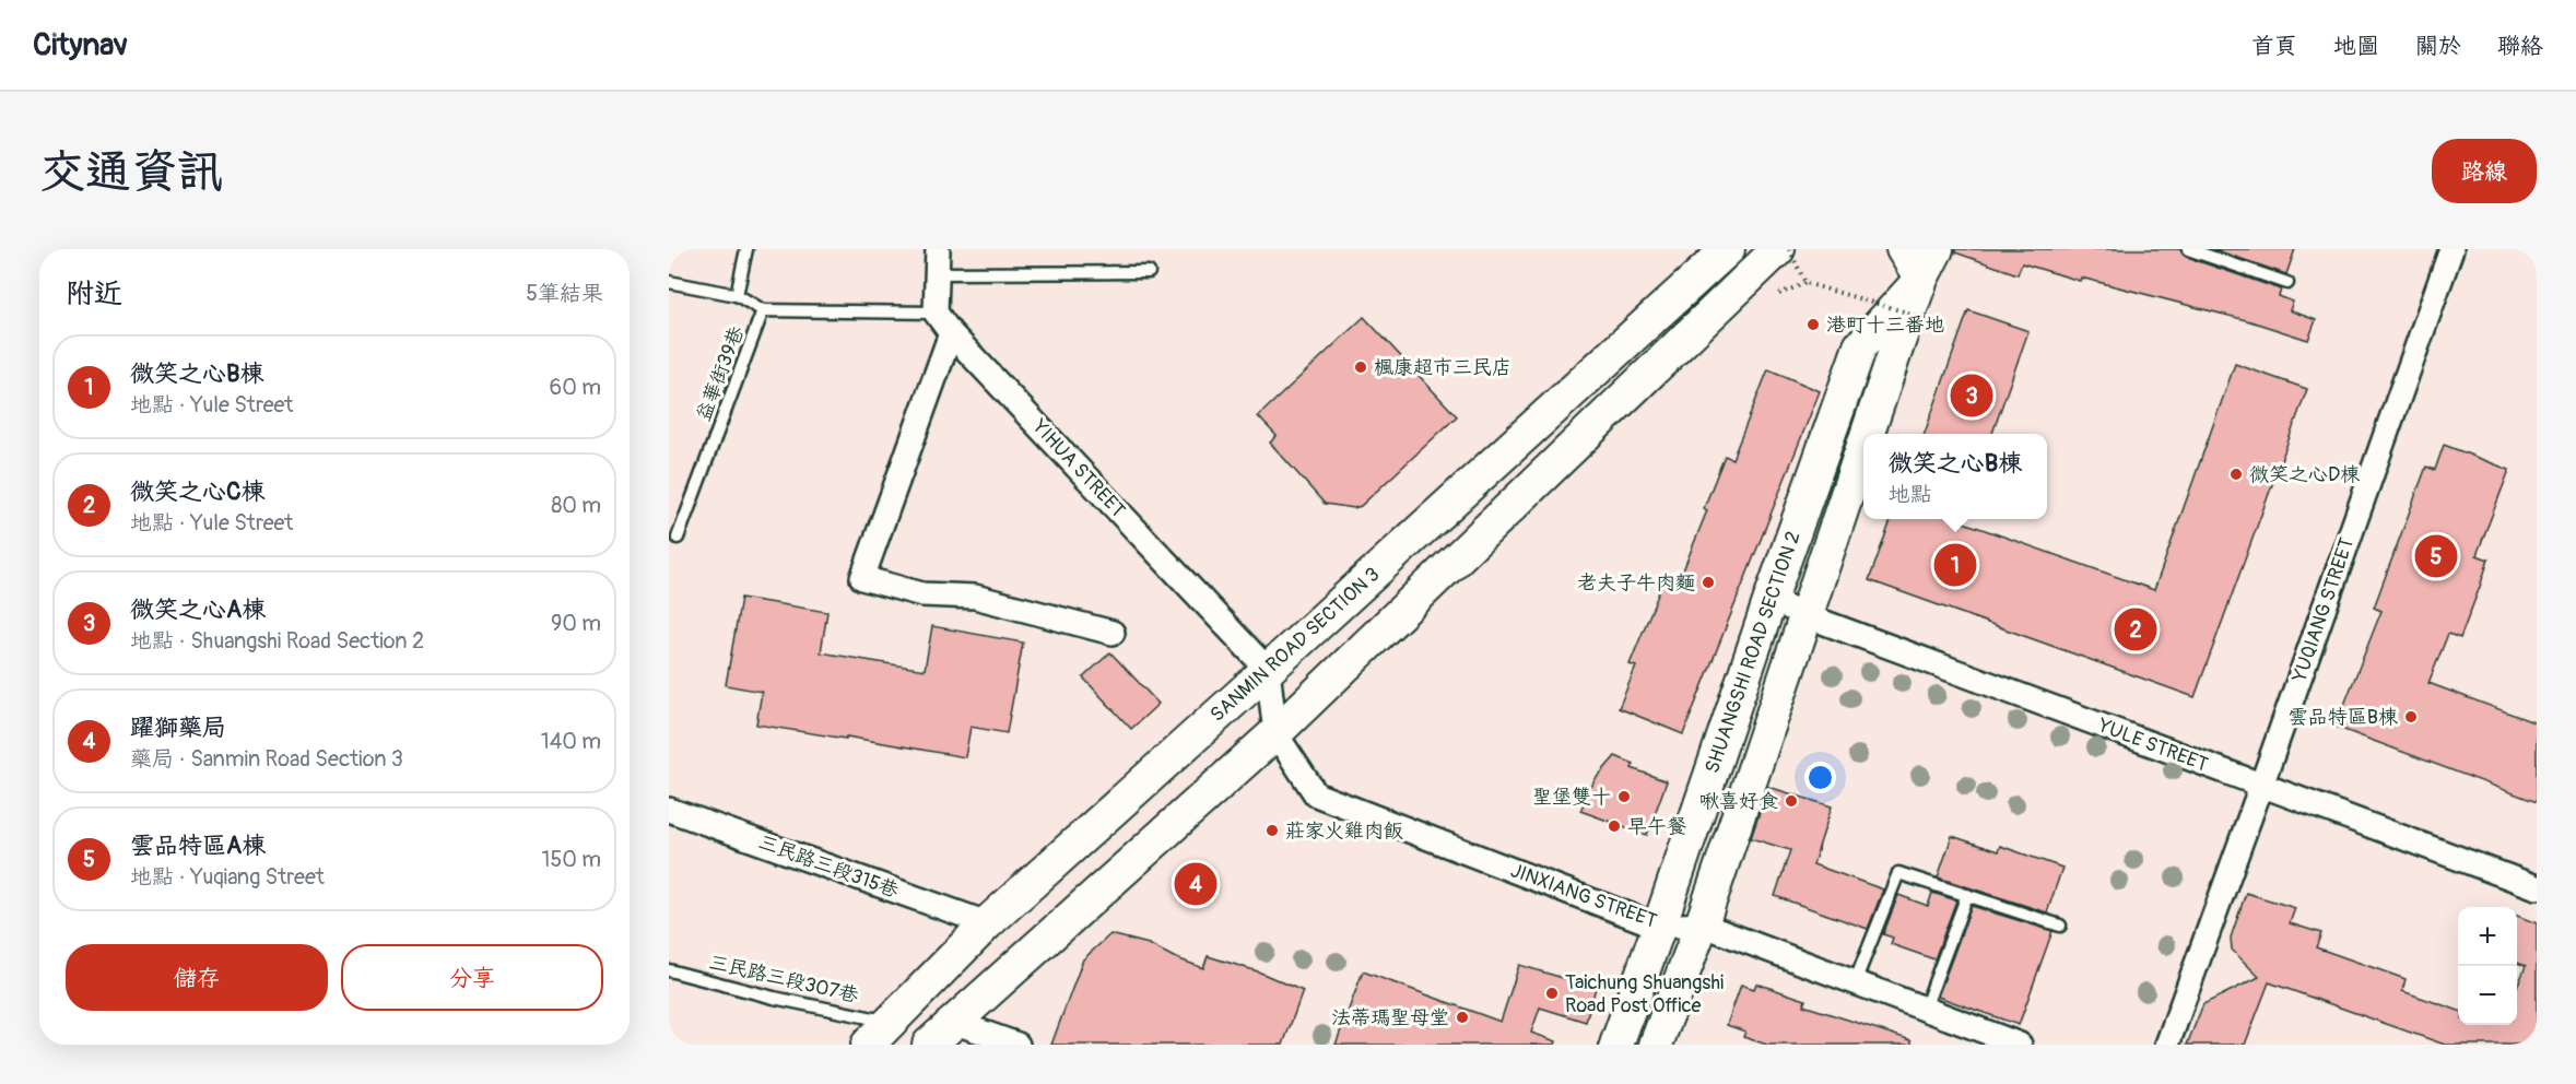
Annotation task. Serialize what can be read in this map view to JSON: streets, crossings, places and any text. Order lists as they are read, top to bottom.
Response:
{
  "streets": {
    "main road": ["SANMIN ROAD SECTION 3", "SHUANGSHI ROAD SECTION 2"],
    "street": [
      "YIHUA STREET",
      "YUQIANG STREET",
      "YULE STREET",
      "三民路三段315巷",
      "JINXIANG STREET"
    ],
    "lane": ["益華街39巷", "三民路三段307巷"]
  },
  "crossings": [
    ["益華街39巷", "YIHUA STREET"],
    ["YIHUA STREET", "SANMIN ROAD SECTION 3"],
    ["YIHUA STREET", "JINXIANG STREET"],
    ["YUQIANG STREET", "YULE STREET"],
    ["SANMIN ROAD SECTION 3", "三民路三段315巷"],
    ["SANMIN ROAD SECTION 3", "JINXIANG STREET"],
    ["SANMIN ROAD SECTION 3", "三民路三段307巷"],
    ["SHUANGSHI ROAD SECTION 2", "YULE STREET"],
    ["SHUANGSHI ROAD SECTION 2", "JINXIANG STREET"]
  ],
  "places": [
    "港町十三番地",
    "楓康超市三民店",
    "微笑之心D棟",
    "老夫子牛肉麵",
    "雲品特區B棟",
    "聖堡雙十",
    "啾喜好食",
    "早午餐",
    "莊家火雞肉飯",
    "Taichung Shuangshi Road Post Office",
    "法蒂瑪聖母堂"
  ],
  "page": {
    "header": "Citynav",
    "nav": [
      "首頁",
      "地圖",
      "關於",
      "聯絡"
    ],
    "buttons": [
      "路線",
      ["儲存", "分享"]
    ],
    "title": "交通資訊",
    "heading": ["附近", "5筆結果"],
    "list": [
      {
        "mark": "1",
        "name": "微笑之心B棟",
        "note": "地點 · Yule Street",
        "value": "60 m"
      },
      {
        "mark": "2",
        "name": "微笑之心C棟",
        "note": "地點 · Yule Street",
        "value": "80 m"
      },
      {
        "mark": "3",
        "name": "微笑之心A棟",
        "note": "地點 · Shuangshi Road Section 2",
        "value": "90 m"
      },
      {
        "mark": "4",
        "name": "躍獅藥局",
        "note": "藥局 · Sanmin Road Section 3",
        "value": "140 m"
      },
      {
        "mark": "5",
        "name": "雲品特區A棟",
        "note": "地點 · Yuqiang Street",
        "value": "150 m"
      }
    ],
    "pins": [
      "3",
      "5",
      "1",
      "2",
      "4"
    ],
    "popup": ["微笑之心B棟", "地點"],
    "map_buttons": ["+", "−"]
  }
}
